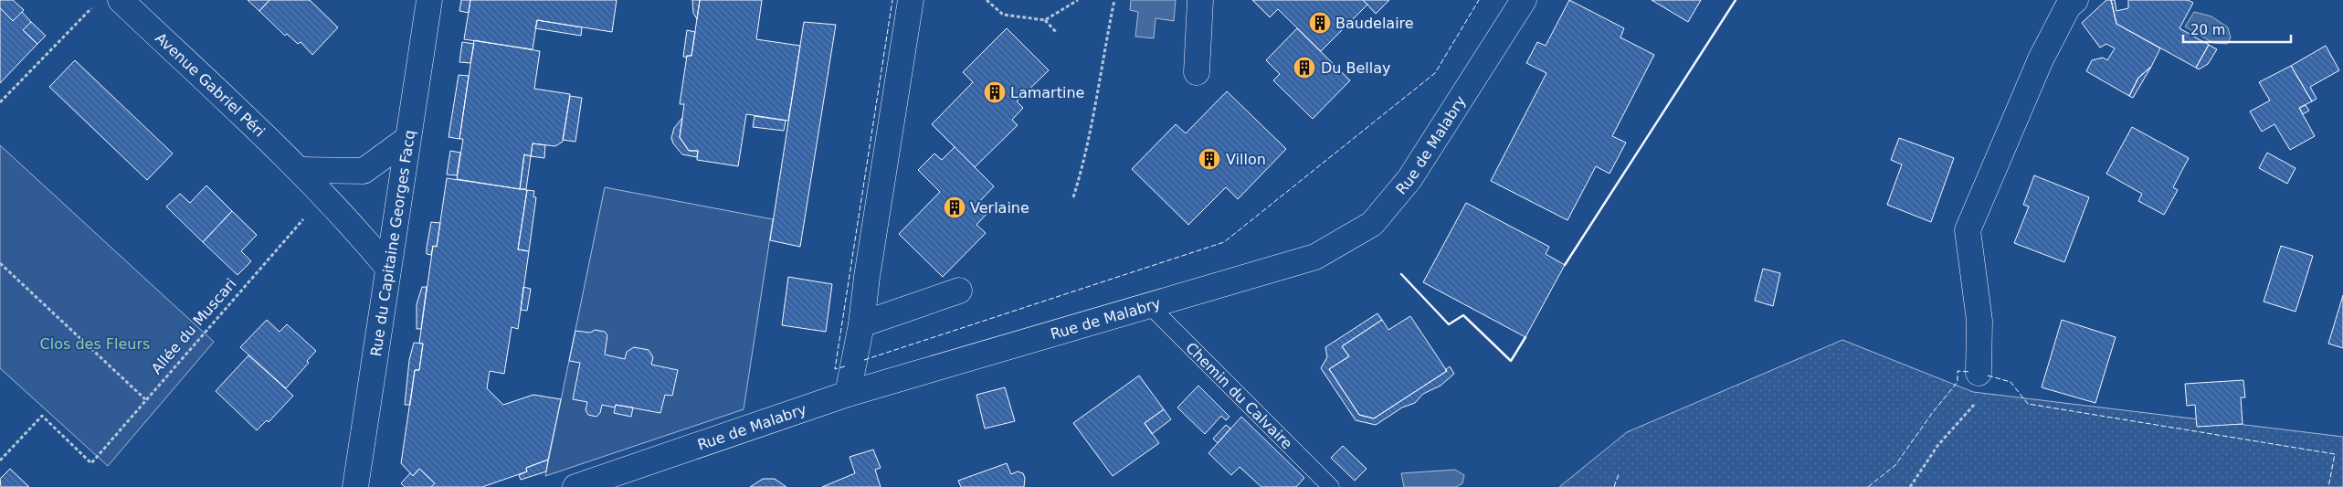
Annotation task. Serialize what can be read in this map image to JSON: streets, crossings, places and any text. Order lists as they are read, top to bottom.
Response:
{
  "streets": {
    "street": ["Avenue Gabriel Péri", "Rue de Malabry", "Rue du Capitaine Georges Facq"],
    "lane": ["Chemin du Calvaire"],
    "path": ["Allée du Muscari"]
  },
  "crossings": [
    ["Avenue Gabriel Péri", "Rue du Capitaine Georges Facq"],
    ["Rue de Malabry", "Chemin du Calvaire"]
  ],
  "parks": ["Clos des Fleurs"],
  "places": {
    "building": [
      "Baudelaire",
      "Du Bellay",
      "Lamartine",
      "Villon",
      "Verlaine"
    ]
  },
  "scale_bar": "20 m"
}
